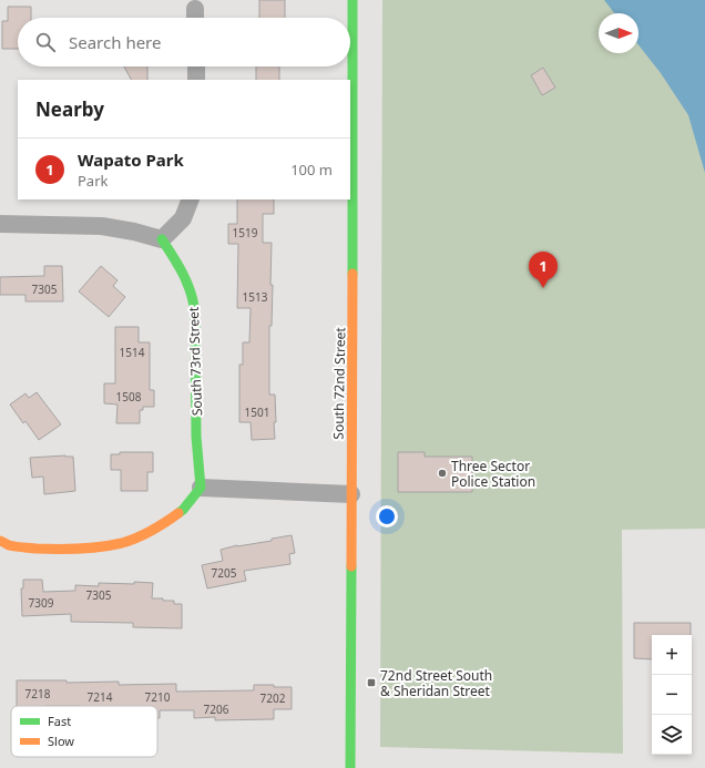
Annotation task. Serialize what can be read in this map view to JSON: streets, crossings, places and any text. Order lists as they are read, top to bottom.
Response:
{
  "streets": {
    "main road": ["South 73rd Street", "South 72nd Street"]
  },
  "places": {
    "other": ["Three Sector Police Station"],
    "transit": ["72nd Street South & Sheridan Street"]
  },
  "house_numbers": [
    "1519",
    "7305",
    "1513",
    "1514",
    "1508",
    "1501",
    "7205",
    "7305",
    "7309",
    "7218",
    "7214",
    "7210",
    "7202",
    "7206"
  ],
  "legend": ["Fast", "Slow"],
  "north": "right",
  "page": {
    "search": "Search here",
    "heading": "Nearby",
    "list": [
      {
        "mark": "1",
        "name": "Wapato Park",
        "note": "Park",
        "value": "100 m"
      }
    ],
    "pins": "1",
    "map_buttons": ["+", "−"]
  }
}
